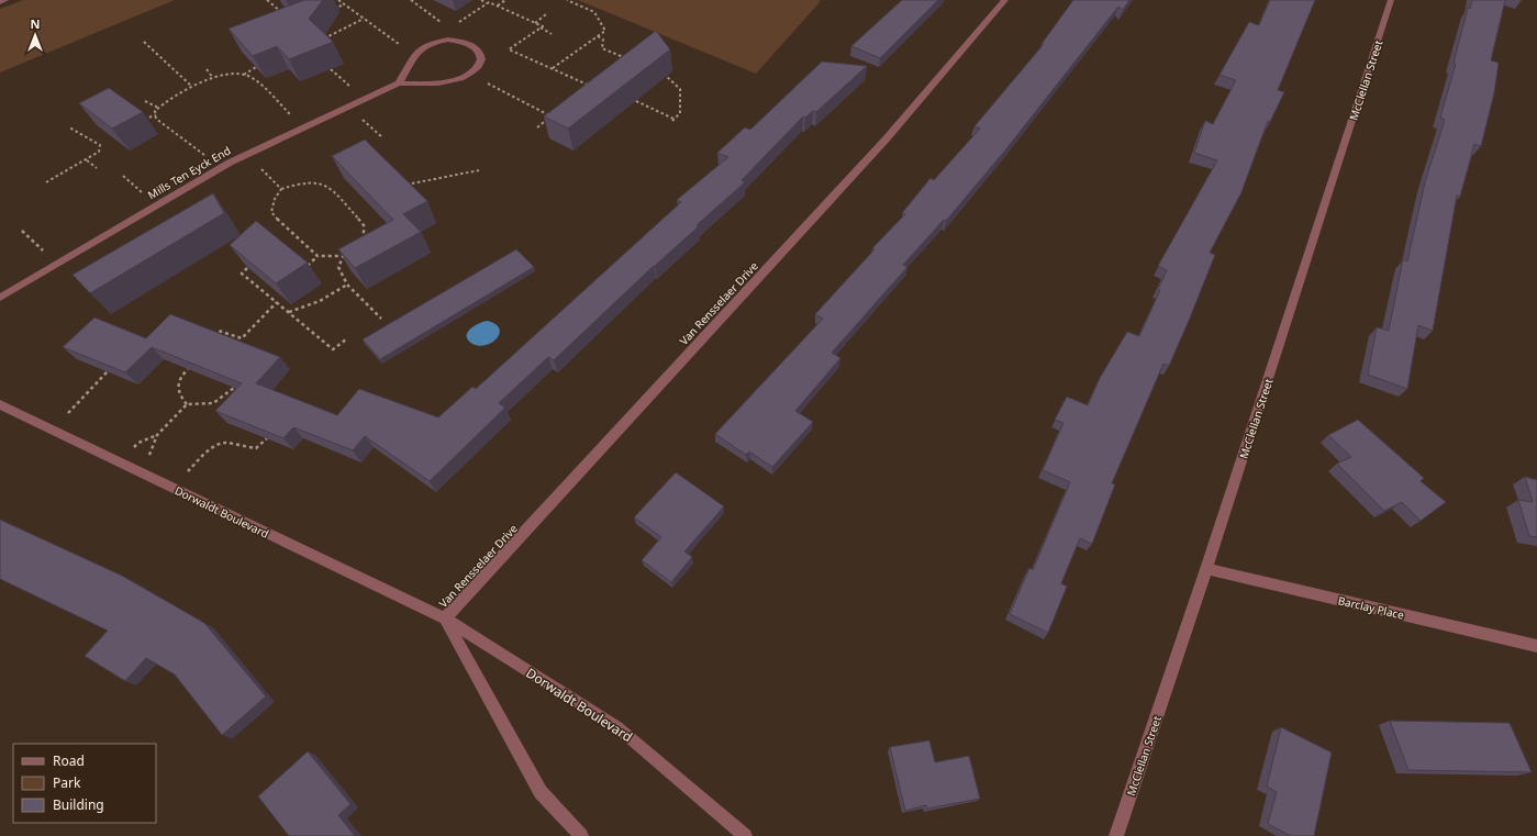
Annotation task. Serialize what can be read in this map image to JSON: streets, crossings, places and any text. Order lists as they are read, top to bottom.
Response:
{
  "streets": {
    "street": [
      "McClellan Street",
      "Mills Ten Eyck End",
      "Van Rensselaer Drive",
      "Dorwaldt Boulevard",
      "Barclay Place"
    ]
  },
  "crossings": [
    ["McClellan Street", "Barclay Place"],
    ["Van Rensselaer Drive", "Dorwaldt Boulevard"]
  ],
  "legend": ["Road", "Park", "Building"],
  "north": "top"
}
